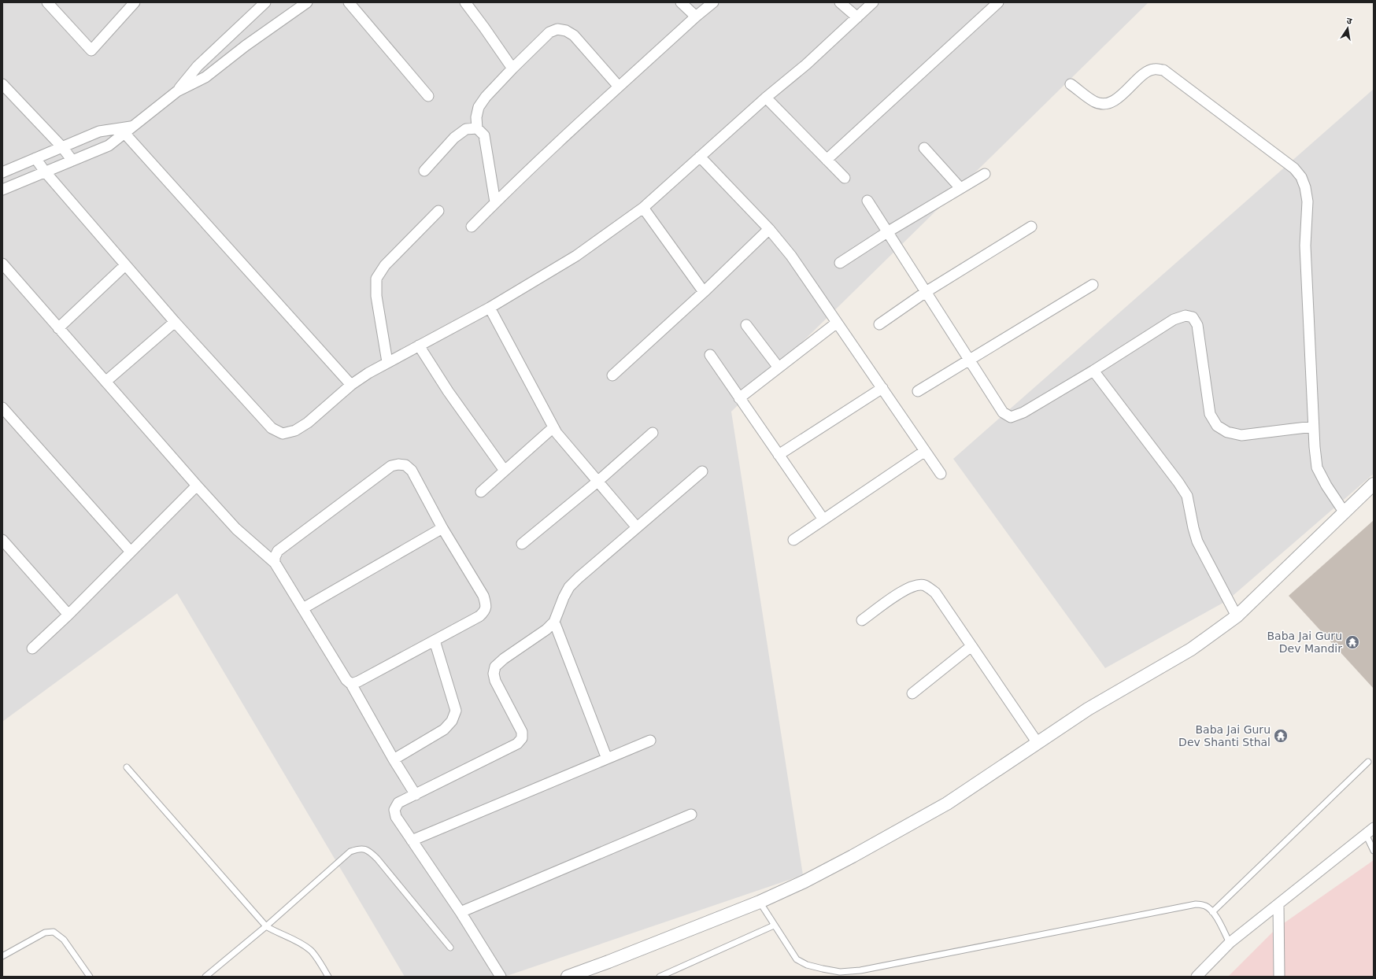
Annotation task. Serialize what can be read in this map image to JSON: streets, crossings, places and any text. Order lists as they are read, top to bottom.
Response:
{
  "places": {
    "temple": ["Baba Jai Guru Dev Mandir", "Baba Jai Guru Dev Shanti Sthal"]
  },
  "north": "top"
}
